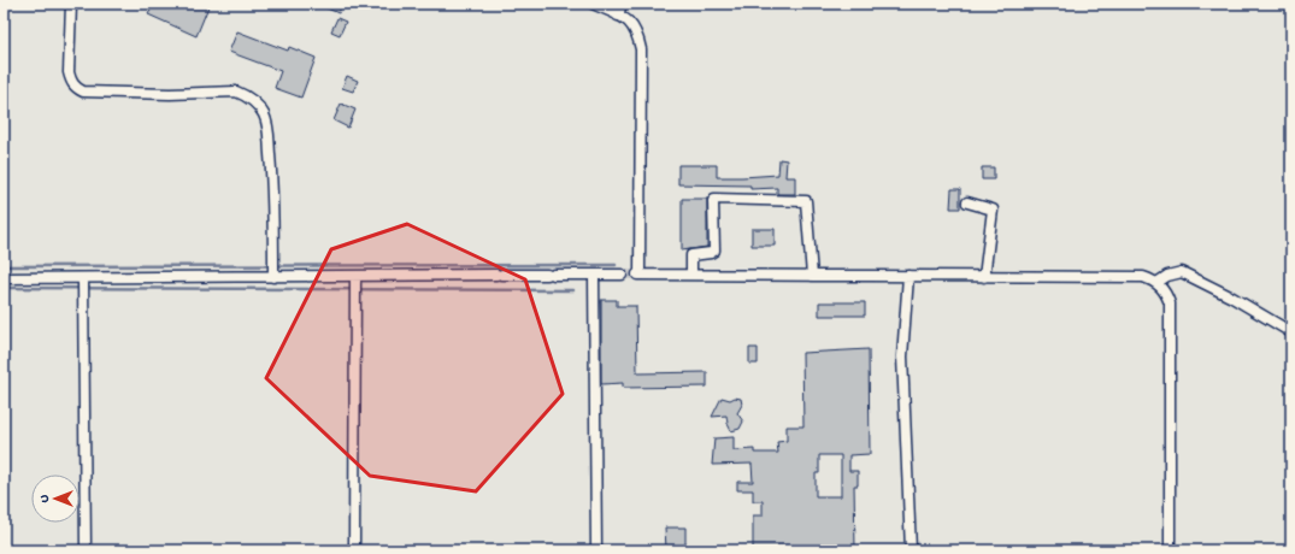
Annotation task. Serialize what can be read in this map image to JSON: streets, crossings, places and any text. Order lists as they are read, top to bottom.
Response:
{
  "north": "left"
}
